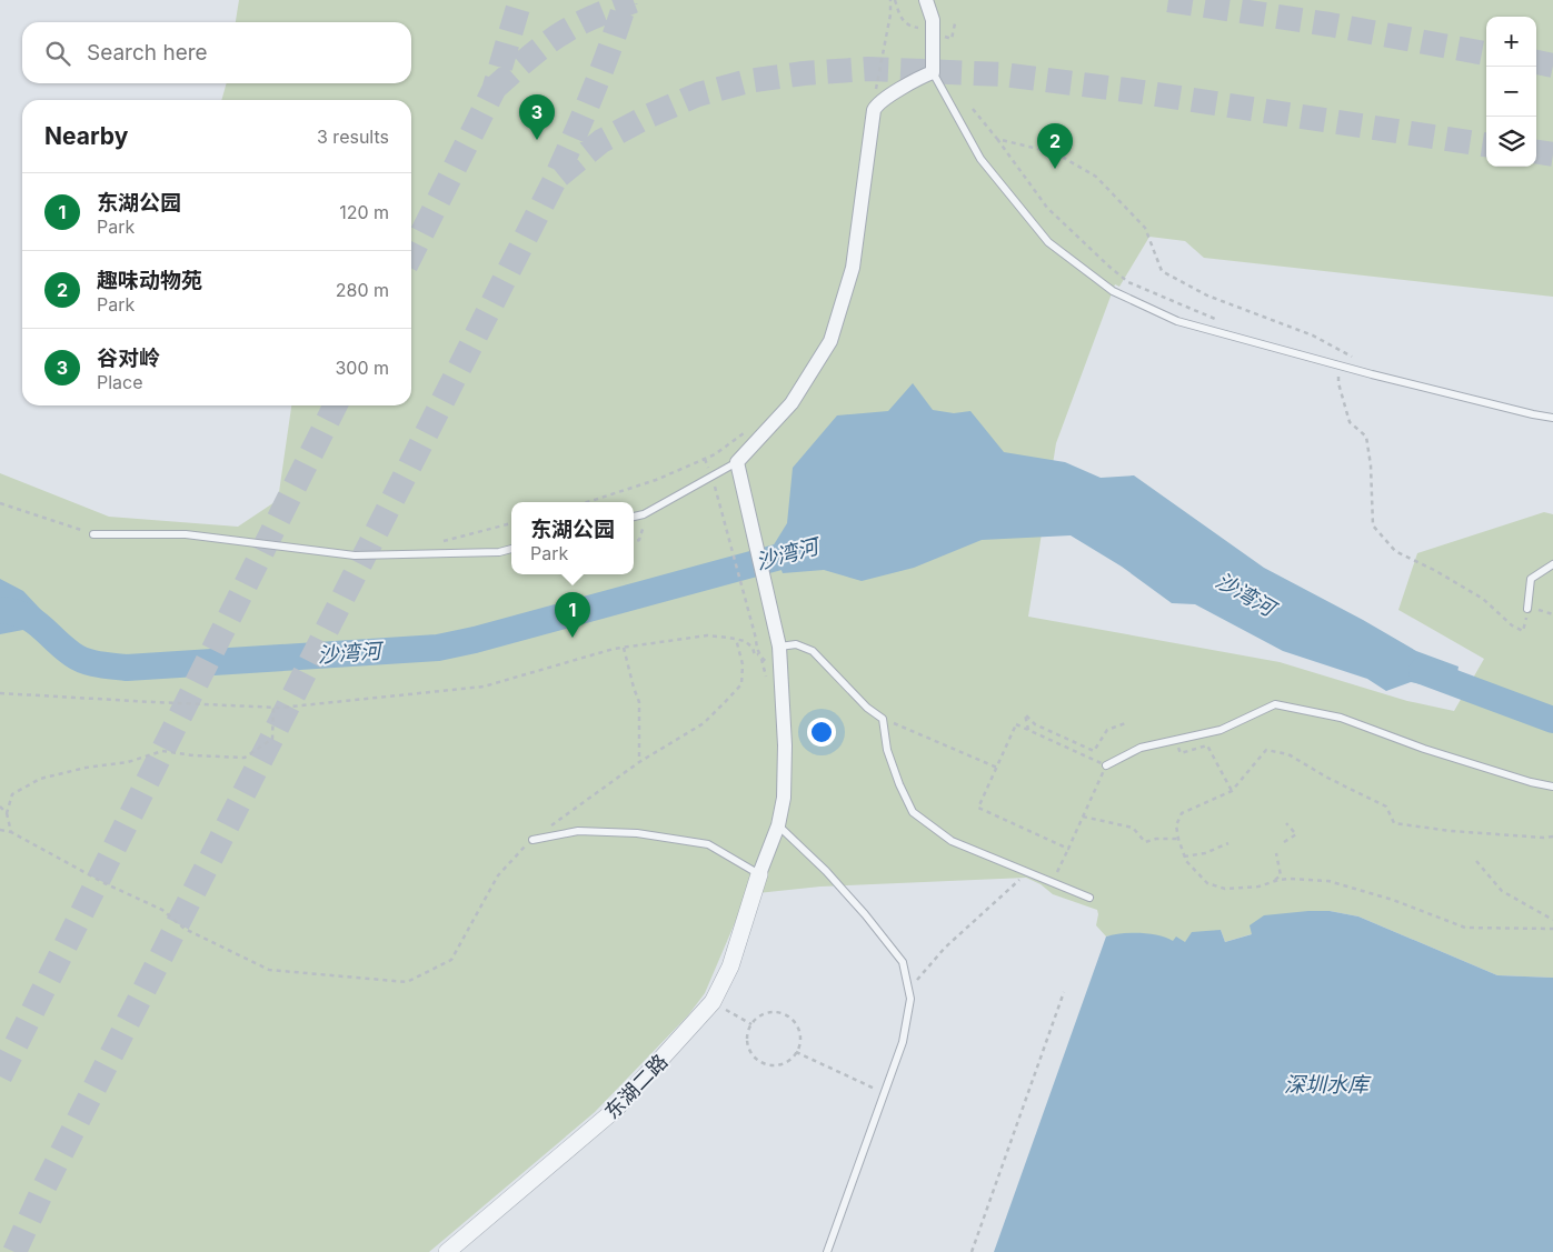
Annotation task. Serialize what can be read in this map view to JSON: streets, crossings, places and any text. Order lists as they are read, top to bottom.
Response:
{
  "streets": {
    "street": ["东湖二路"]
  },
  "water": ["沙湾河", "深圳水库"],
  "page": {
    "map_buttons": ["+", "−"],
    "search": "Search here",
    "pins": ["3", "2", "1"],
    "heading": ["Nearby", "3 results"],
    "list": [
      {
        "mark": "1",
        "name": "东湖公园",
        "note": "Park",
        "value": "120 m"
      },
      {
        "mark": "2",
        "name": "趣味动物苑",
        "note": "Park",
        "value": "280 m"
      },
      {
        "mark": "3",
        "name": "谷对岭",
        "note": "Place",
        "value": "300 m"
      }
    ],
    "popup": ["东湖公园", "Park"]
  }
}
